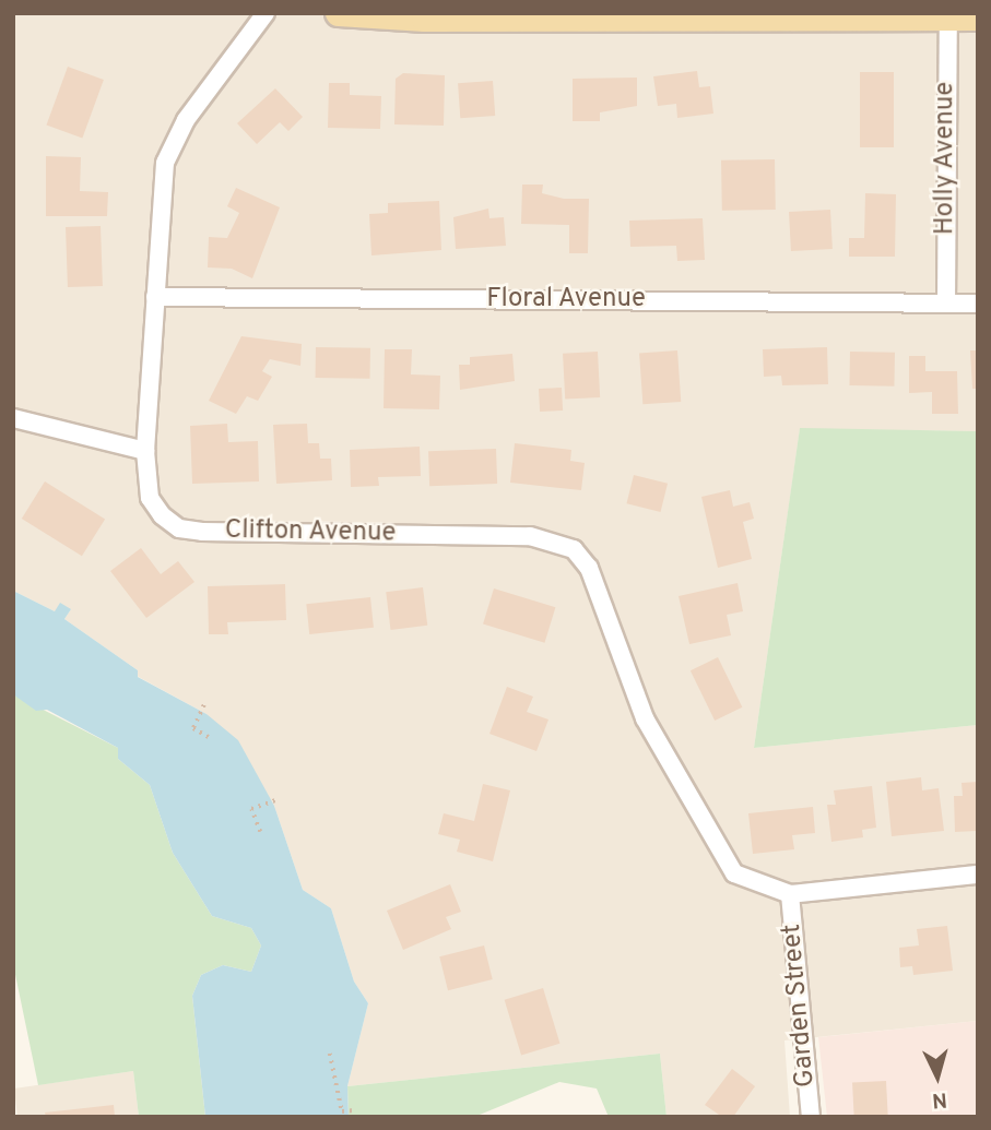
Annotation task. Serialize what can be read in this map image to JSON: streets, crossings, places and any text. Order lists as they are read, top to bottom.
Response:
{
  "streets": {
    "street": [
      "Holly Avenue",
      "Floral Avenue",
      "Clifton Avenue",
      "Garden Street"
    ]
  },
  "crossings": [
    ["Holly Avenue", "Floral Avenue"],
    ["Floral Avenue", "Clifton Avenue"],
    ["Clifton Avenue", "Garden Street"]
  ],
  "north": "bottom"
}
